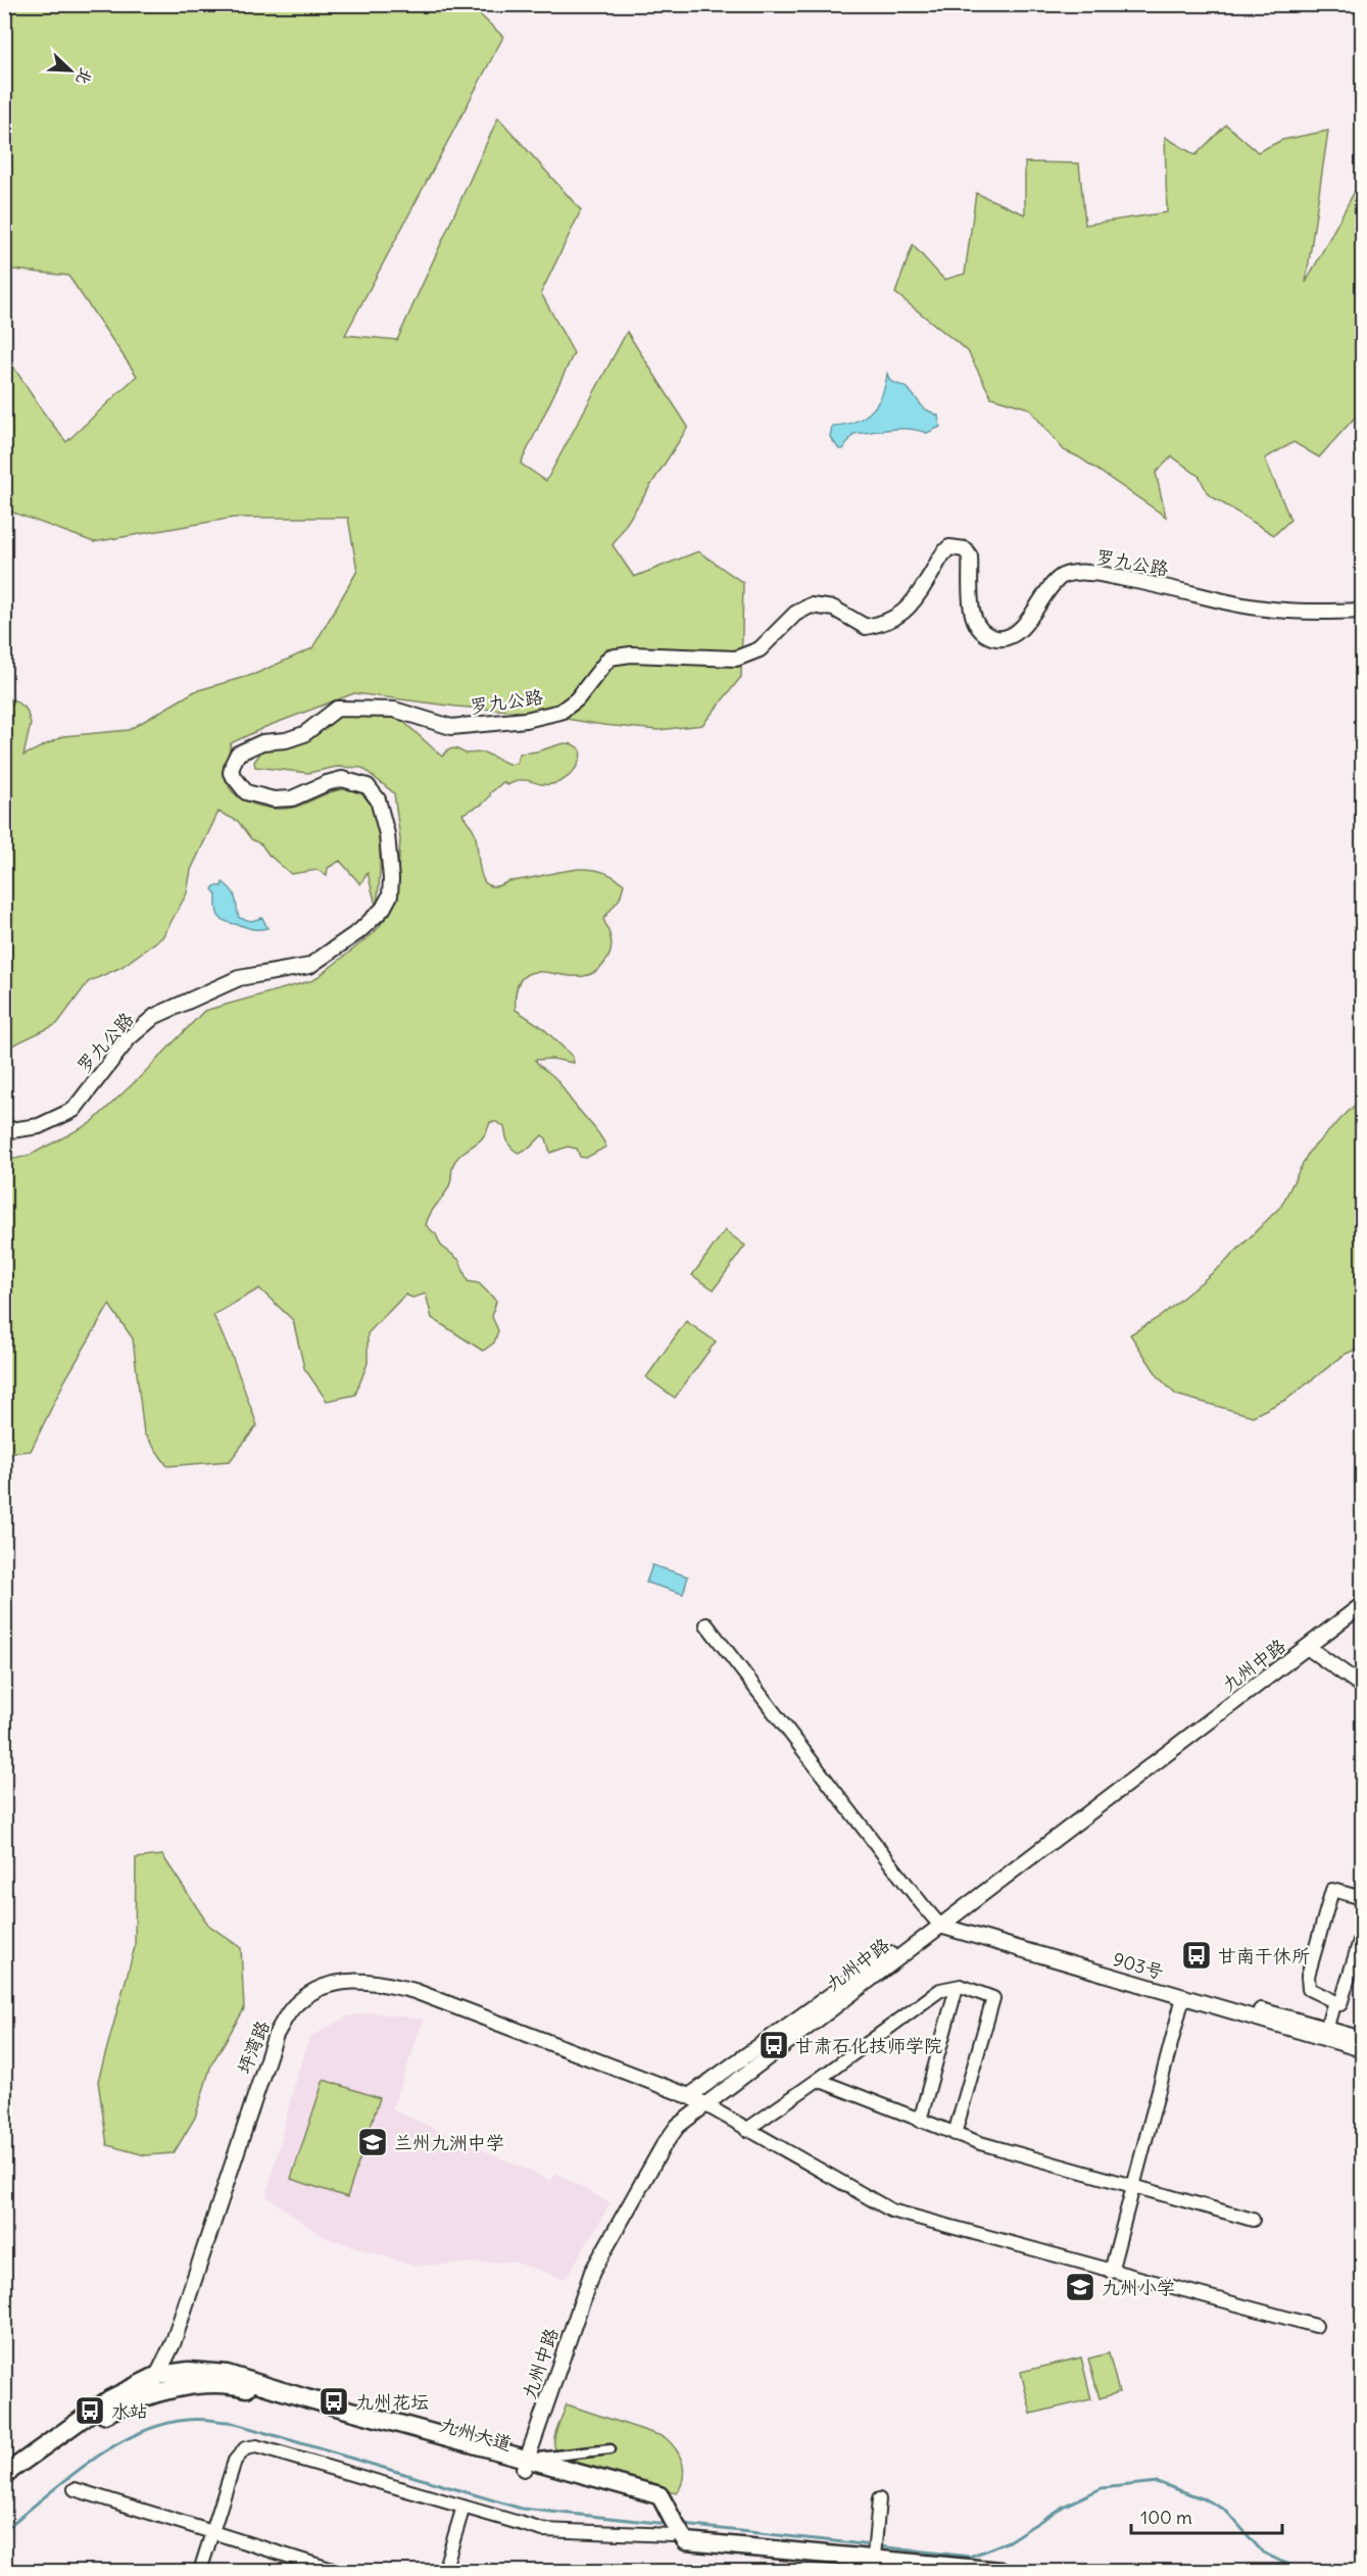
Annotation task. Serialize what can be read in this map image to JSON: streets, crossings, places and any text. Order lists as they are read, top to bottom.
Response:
{
  "streets": {
    "main road": ["九州大道"],
    "street": [
      "罗九公路",
      "九州中路",
      "903号",
      "坪湾路"
    ]
  },
  "crossings": [
    ["九州中路", "903号"],
    ["九州中路", "坪湾路"],
    ["九州中路", "九州大道"],
    ["坪湾路", "九州大道"]
  ],
  "places": {
    "bus stop": [
      "甘南干休所",
      "甘肃石化技师学院",
      "九州花坛",
      "水站"
    ],
    "school or university": ["兰州九洲中学", "九州小学"]
  },
  "scale_bar": "100 m",
  "north": "bottom right"
}
